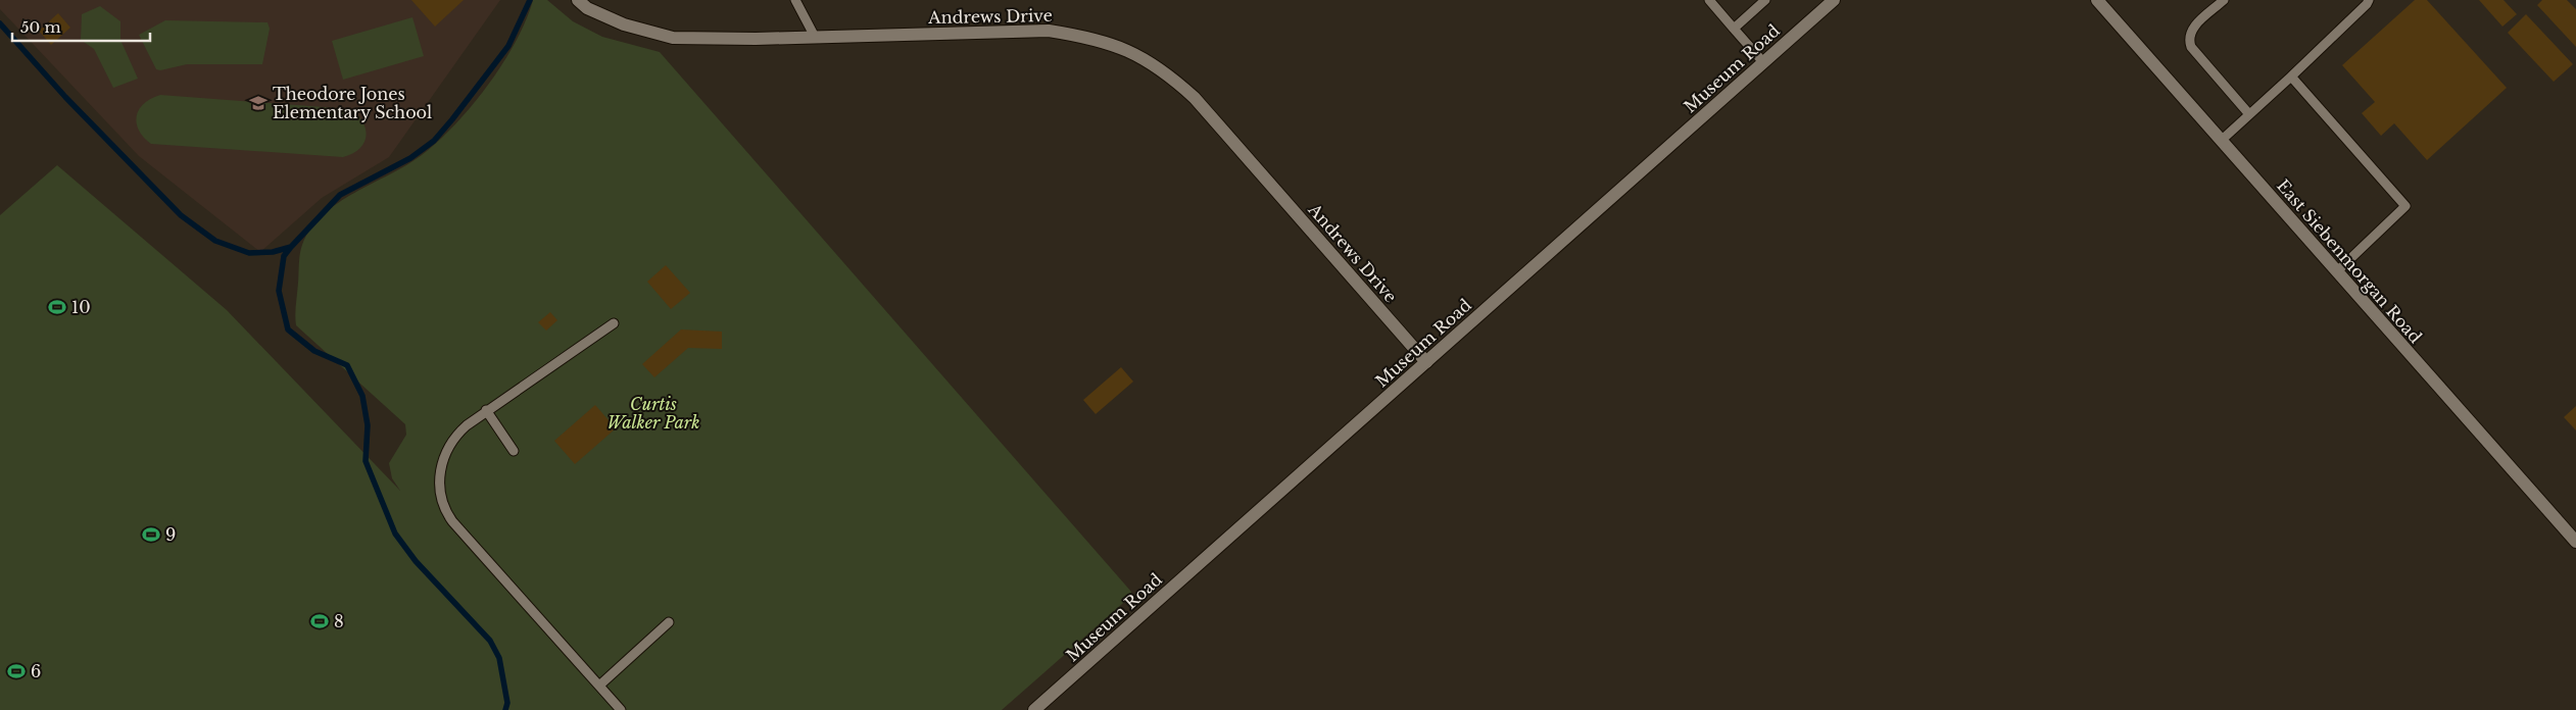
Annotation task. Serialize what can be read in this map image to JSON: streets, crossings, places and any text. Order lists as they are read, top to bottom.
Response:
{
  "streets": {
    "street": ["Andrews Drive", "Museum Road", "East Siebenmorgan Road"]
  },
  "crossings": [
    ["Andrews Drive", "Museum Road"]
  ],
  "parks": ["Curtis Walker Park"],
  "places": {
    "school or university": ["Theodore Jones Elementary School"],
    "sports": [
      "10",
      "9",
      "8",
      "6"
    ]
  },
  "scale_bar": "50 m"
}
